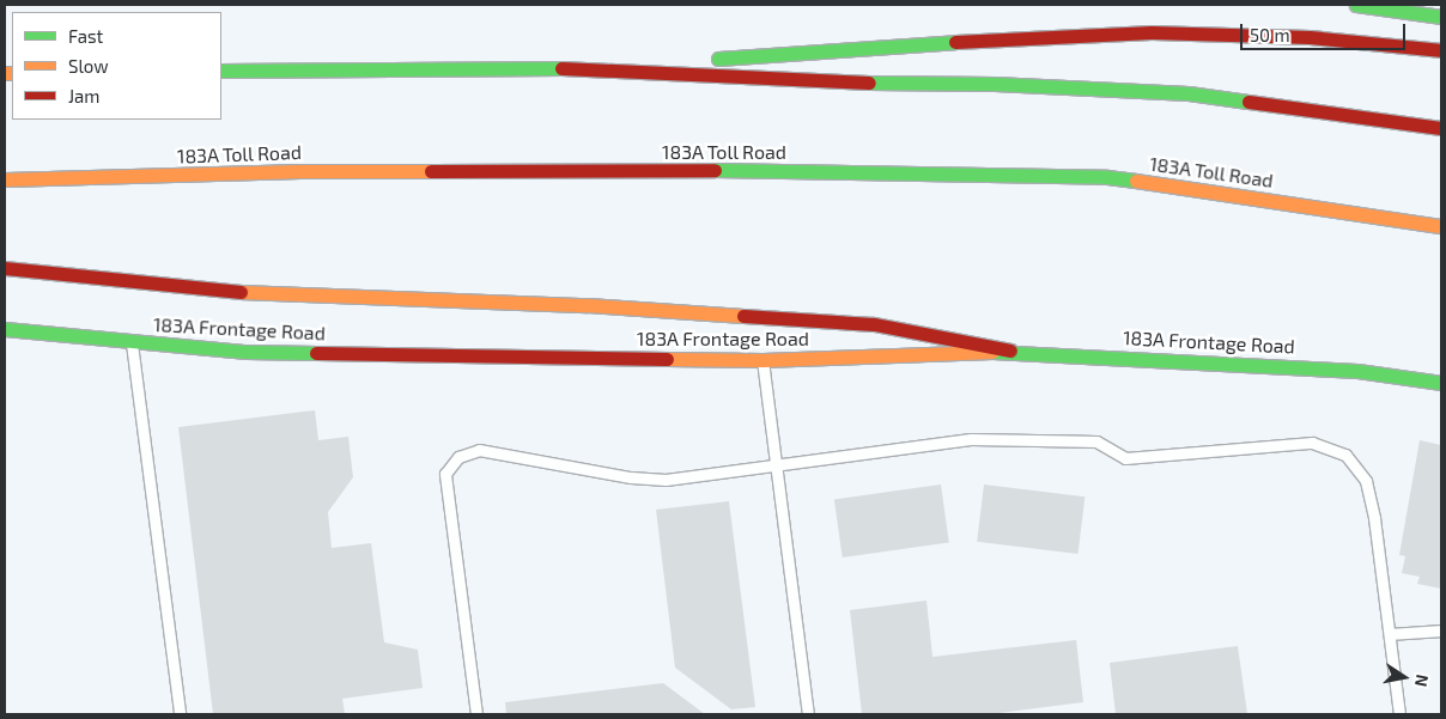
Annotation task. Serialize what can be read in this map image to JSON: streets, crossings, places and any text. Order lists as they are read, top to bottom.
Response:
{
  "streets": {
    "main road": ["183A Toll Road", "183A Frontage Road"]
  },
  "legend": ["Fast", "Slow", "Jam"],
  "scale_bar": "50 m",
  "north": "right"
}
